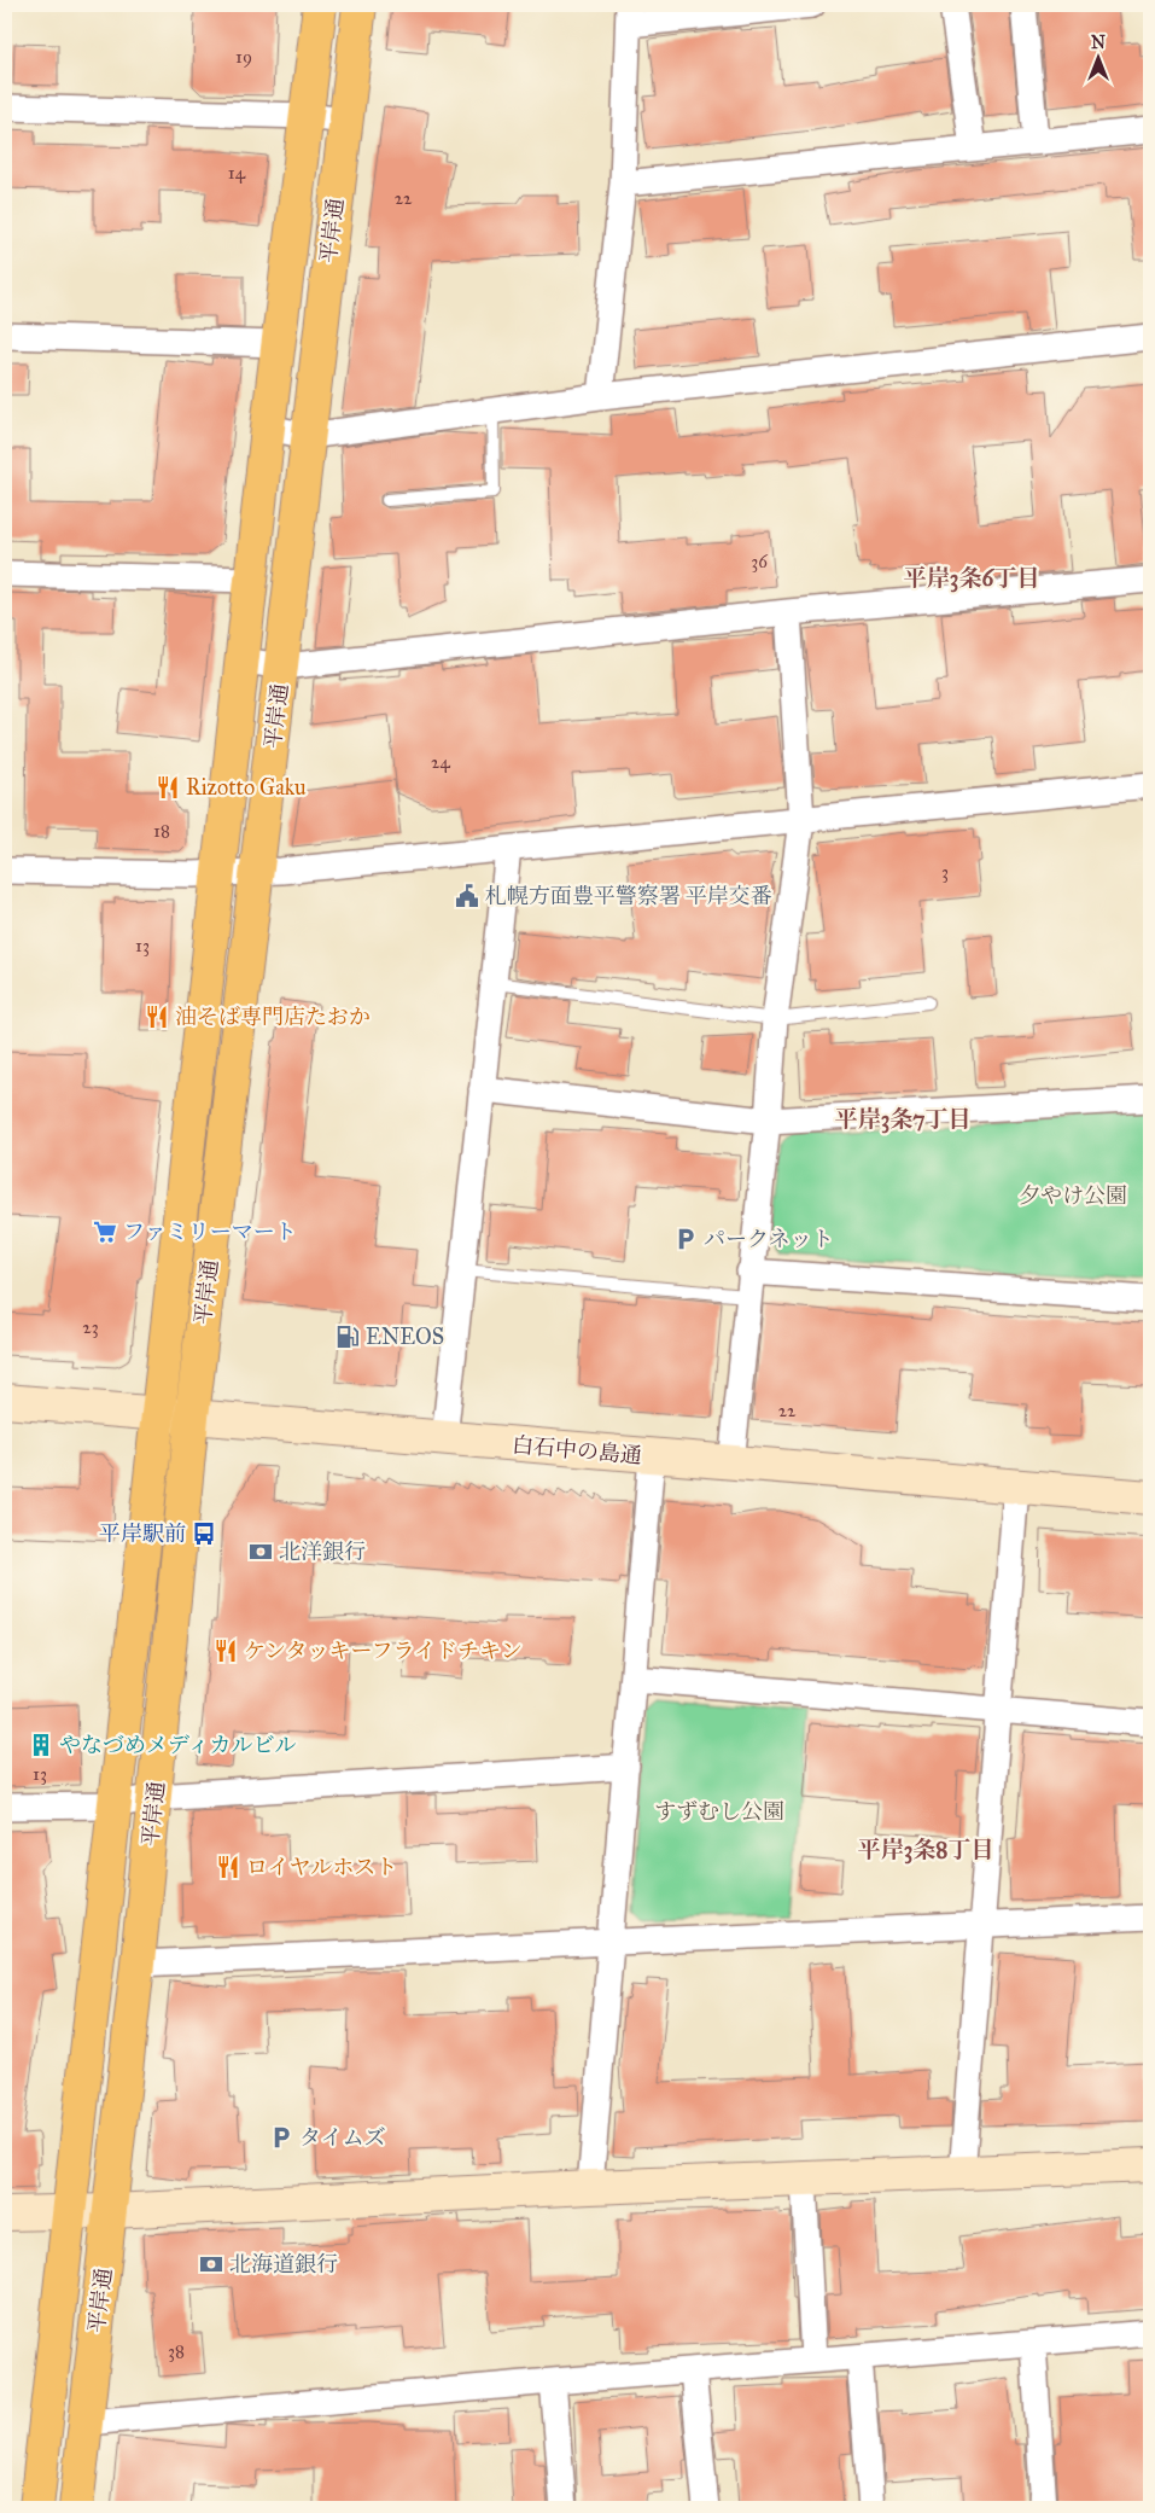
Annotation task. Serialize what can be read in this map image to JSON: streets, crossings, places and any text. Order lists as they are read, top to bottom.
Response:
{
  "streets": {
    "highway": ["平岸通"],
    "street": ["白石中の島通"]
  },
  "crossings": [
    ["平岸通", "白石中の島通"]
  ],
  "districts": ["平岸3条6丁目", "平岸3条7丁目", "平岸3条8丁目"],
  "parks": ["夕やけ公園", "すずむし公園"],
  "places": {
    "restaurant": [
      "Rizotto Gaku",
      "油そば専門店たおか",
      "ケンタッキーフライドチキン",
      "ロイヤルホスト"
    ],
    "public building": ["札幌方面豊平警察署 平岸交番"],
    "supermarket": ["ファミリーマート"],
    "parking": ["パークネット", "タイムズ"],
    "fuel station": ["ENEOS"],
    "bus stop": ["平岸駅前"],
    "bank": ["北洋銀行", "北海道銀行"],
    "building": ["やなづめメディカルビル"]
  },
  "house_numbers": [
    "19",
    "14",
    "22",
    "36",
    "24",
    "18",
    "3",
    "13",
    "23",
    "22",
    "13",
    "38"
  ],
  "north": "top"
}
